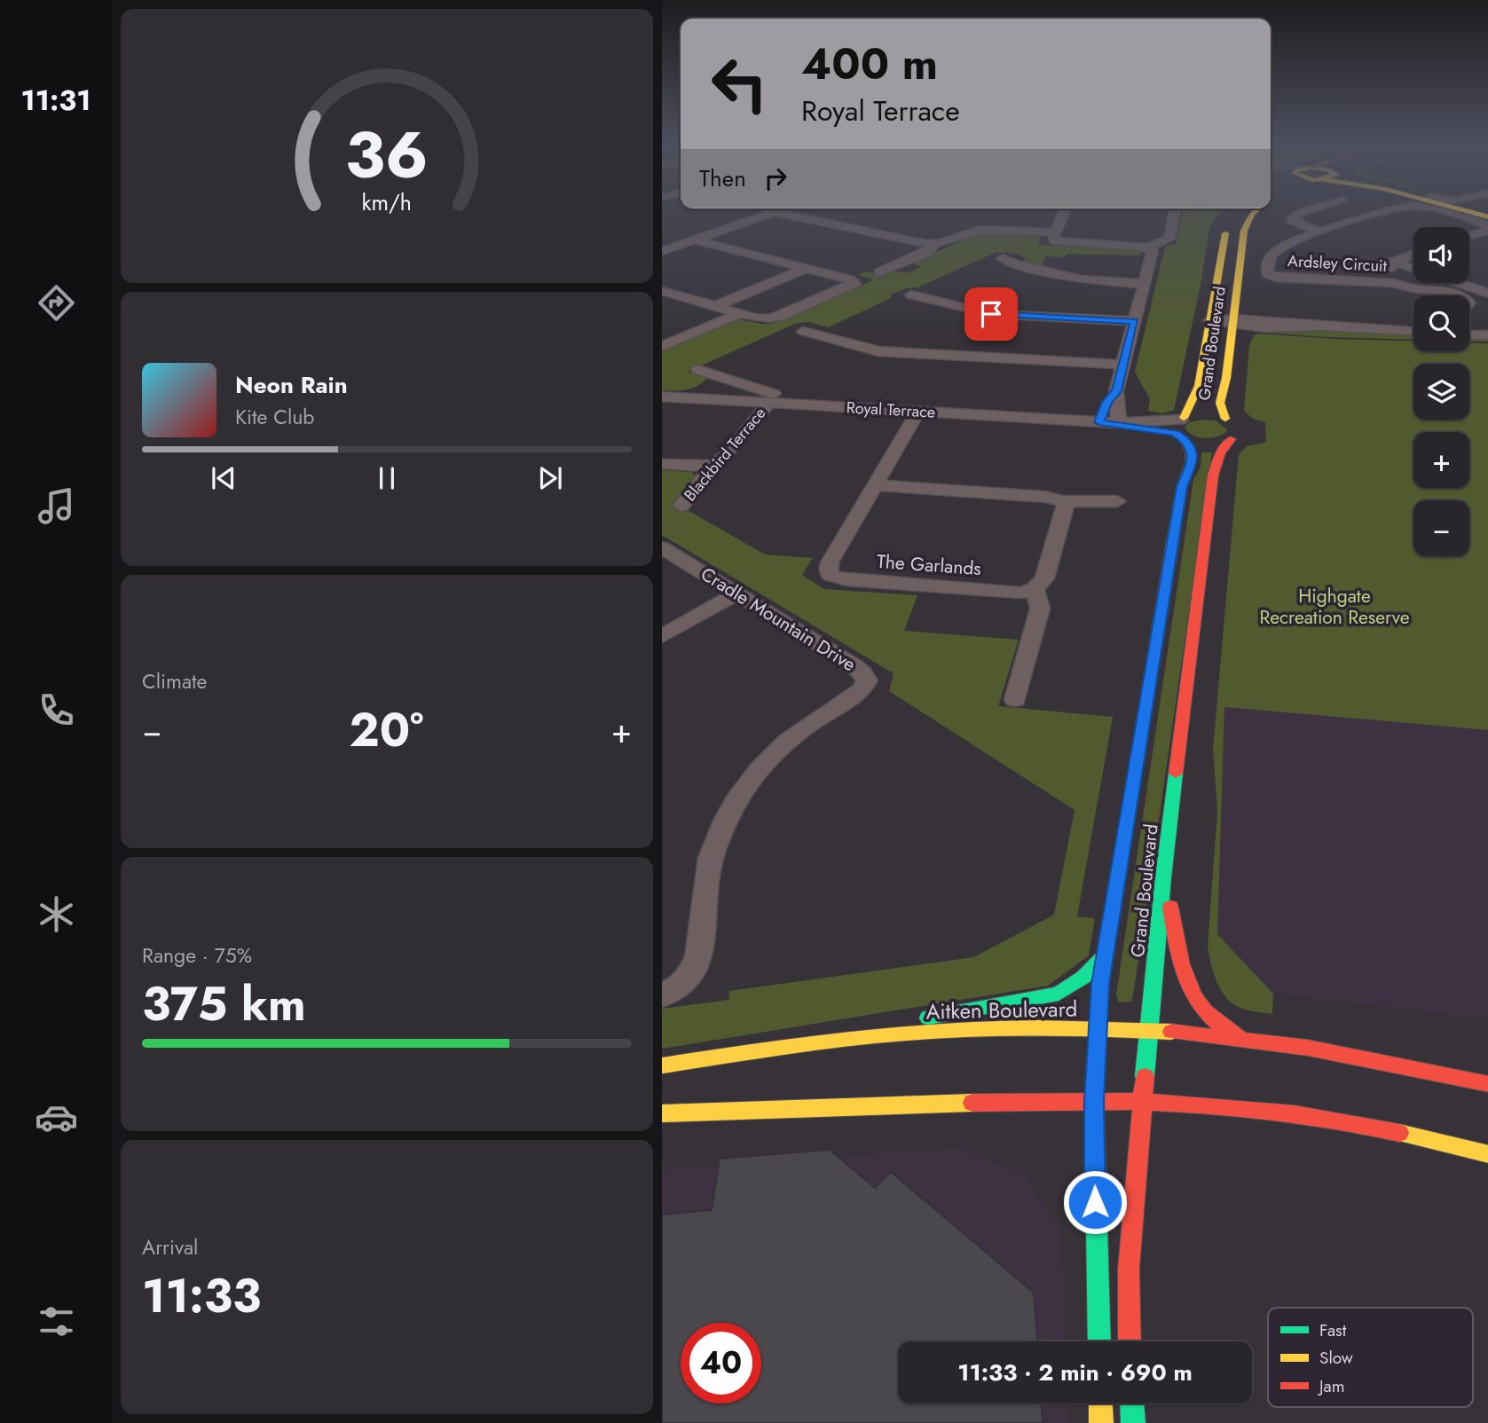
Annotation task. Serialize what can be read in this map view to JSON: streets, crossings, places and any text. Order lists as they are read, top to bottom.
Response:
{
  "streets": {
    "street": [
      "Ardsley Circuit",
      "Grand Boulevard",
      "Royal Terrace",
      "Blackbird Terrace",
      "The Garlands",
      "Cradle Mountain Drive",
      "Aitken Boulevard"
    ]
  },
  "crossings": [
    ["Grand Boulevard", "Royal Terrace"],
    ["Grand Boulevard", "Aitken Boulevard"],
    ["Royal Terrace", "Blackbird Terrace"],
    ["Royal Terrace", "The Garlands"]
  ],
  "parks": ["Highgate Recreation Reserve"],
  "legend": ["Fast", "Slow", "Jam"],
  "page": {
    "tabs": "11:31",
    "turn": ["400 m", "Royal Terrace"],
    "then": "Then",
    "map_buttons": ["+", "−"],
    "song": ["Neon Rain", "Kite Club"],
    "tile": [
      "Climate",
      ["Range · 75%", "375 km"],
      ["Arrival", "11:33"]
    ],
    "heat": ["−", "20°", "+"],
    "limit": "40",
    "trip": "11:33 · 2 min · 690 m",
    "gauge": ["36", "km/h"]
  }
}
